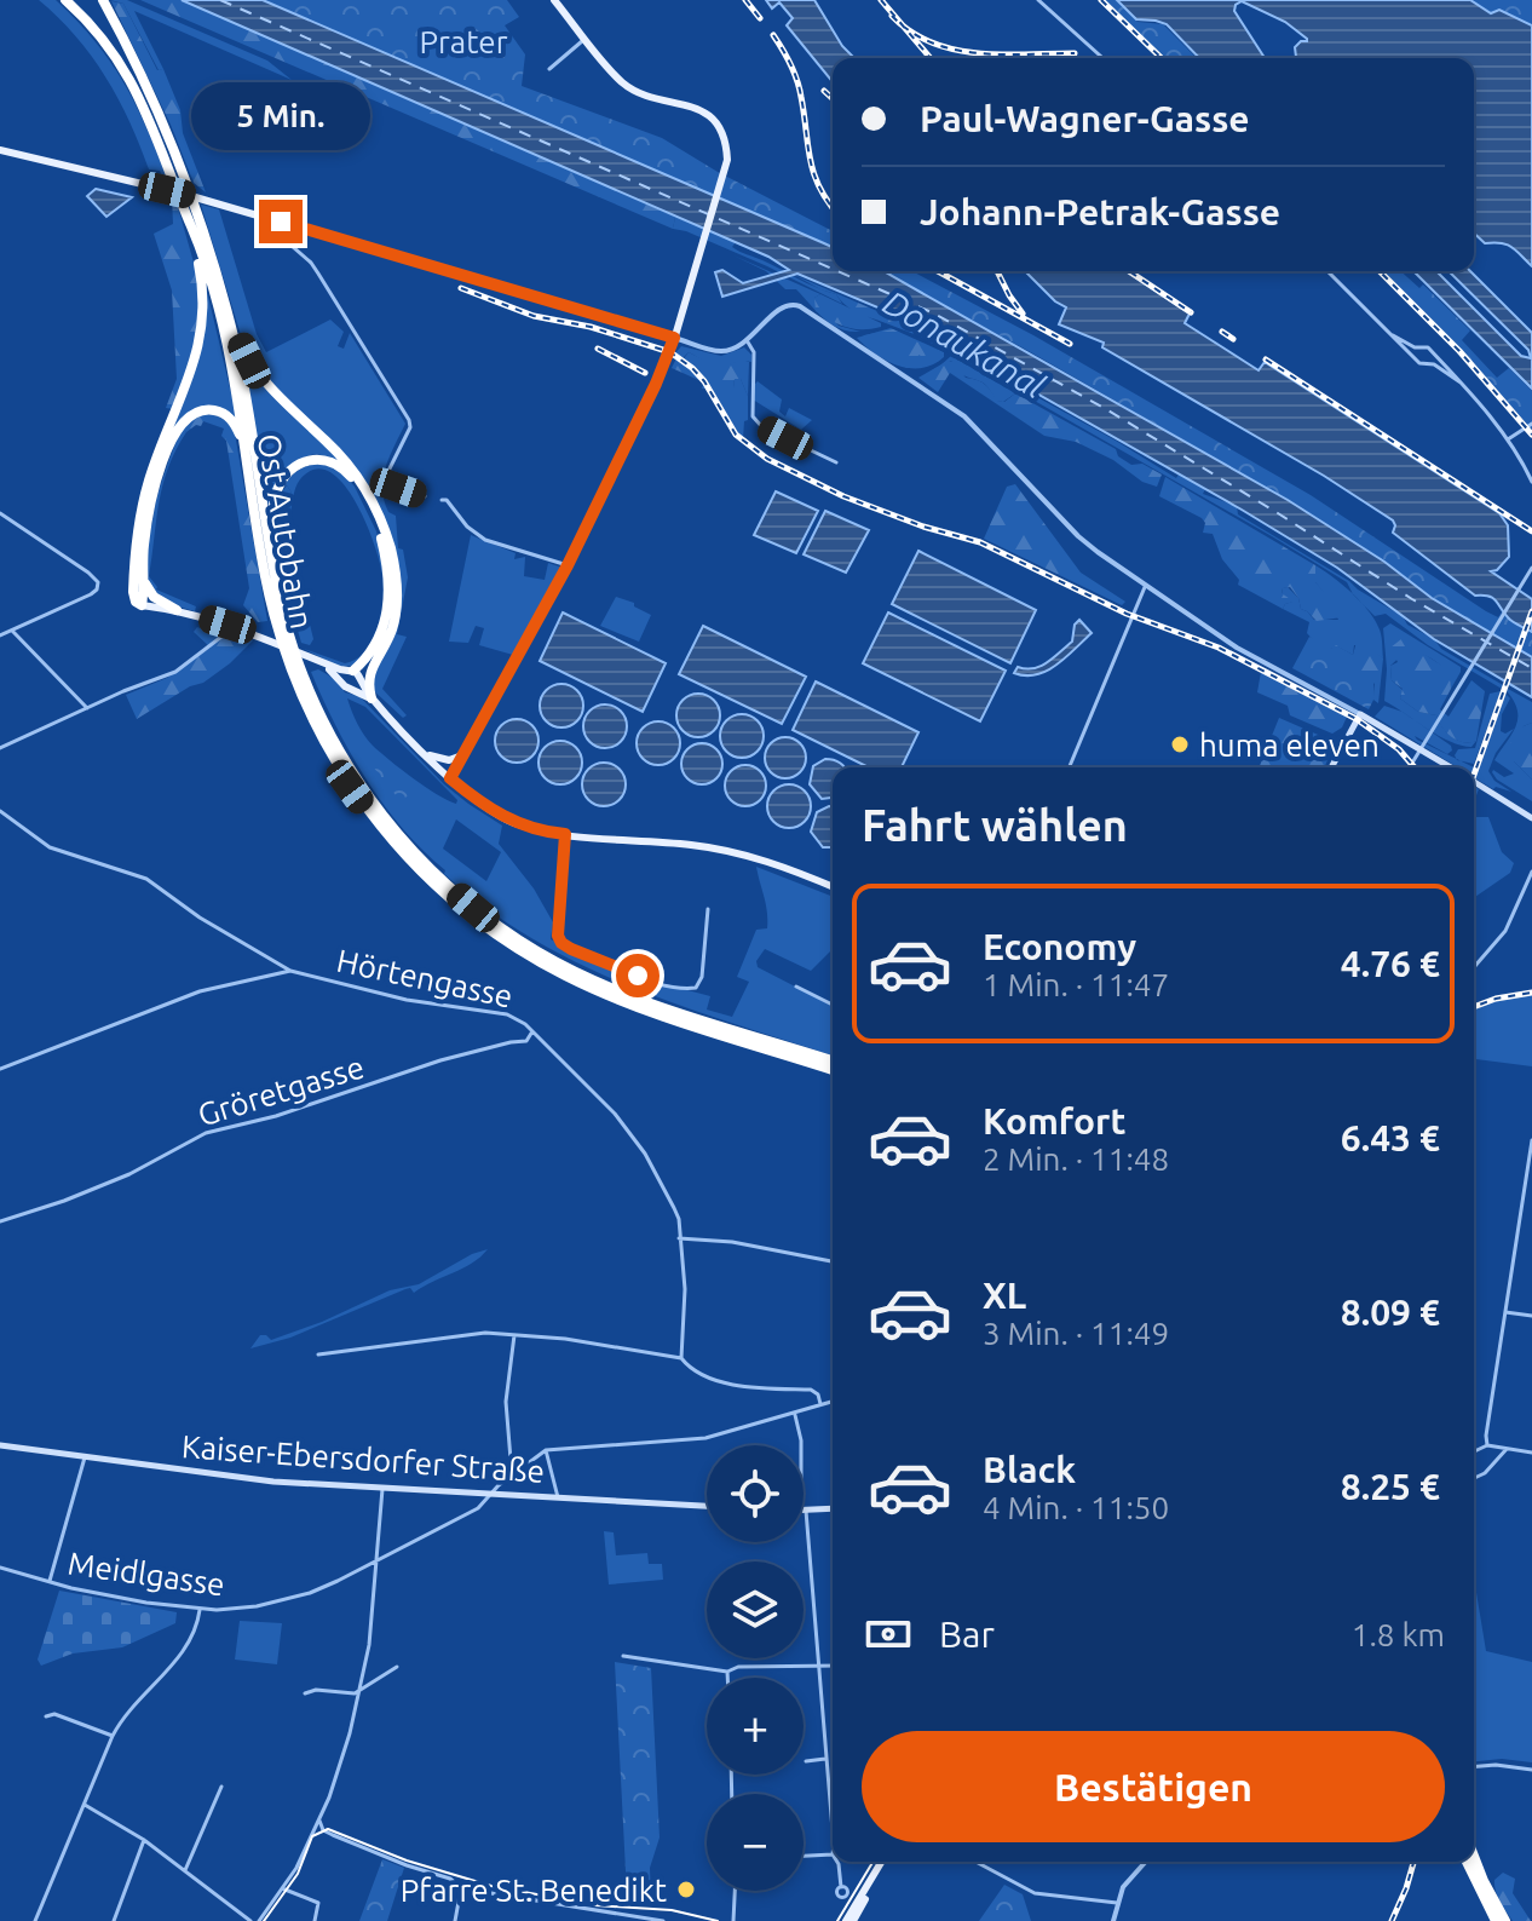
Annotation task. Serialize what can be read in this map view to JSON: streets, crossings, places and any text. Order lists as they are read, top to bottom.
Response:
{
  "streets": {
    "highway": ["Ost Autobahn"],
    "main road": ["Kaiser-Ebersdorfer Straße"],
    "street": ["Hörtengasse", "Gröretgasse", "Meidlgasse"]
  },
  "crossings": [
    ["Hörtengasse", "Gröretgasse"],
    ["Kaiser-Ebersdorfer Straße", "Meidlgasse"]
  ],
  "water": ["Donaukanal"],
  "parks": ["Prater"],
  "places": ["huma eleven", "Pfarre St. Benedikt"],
  "page": {
    "banner": ["Paul-Wagner-Gasse", "Johann-Petrak-Gasse"],
    "bubble": "5 Min.",
    "heading": "Fahrt wählen",
    "list": [
      {
        "name": "Economy",
        "note": "1 Min. · 11:47",
        "value": "4.76 €"
      },
      {
        "name": "Komfort",
        "note": "2 Min. · 11:48",
        "value": "6.43 €"
      },
      {
        "name": "XL",
        "note": "3 Min. · 11:49",
        "value": "8.09 €"
      },
      {
        "name": "Black",
        "note": "4 Min. · 11:50",
        "value": "8.25 €"
      }
    ],
    "map_buttons": ["+", "−"],
    "pay": ["Bar", "1.8 km"],
    "buttons": "Bestätigen"
  }
}
